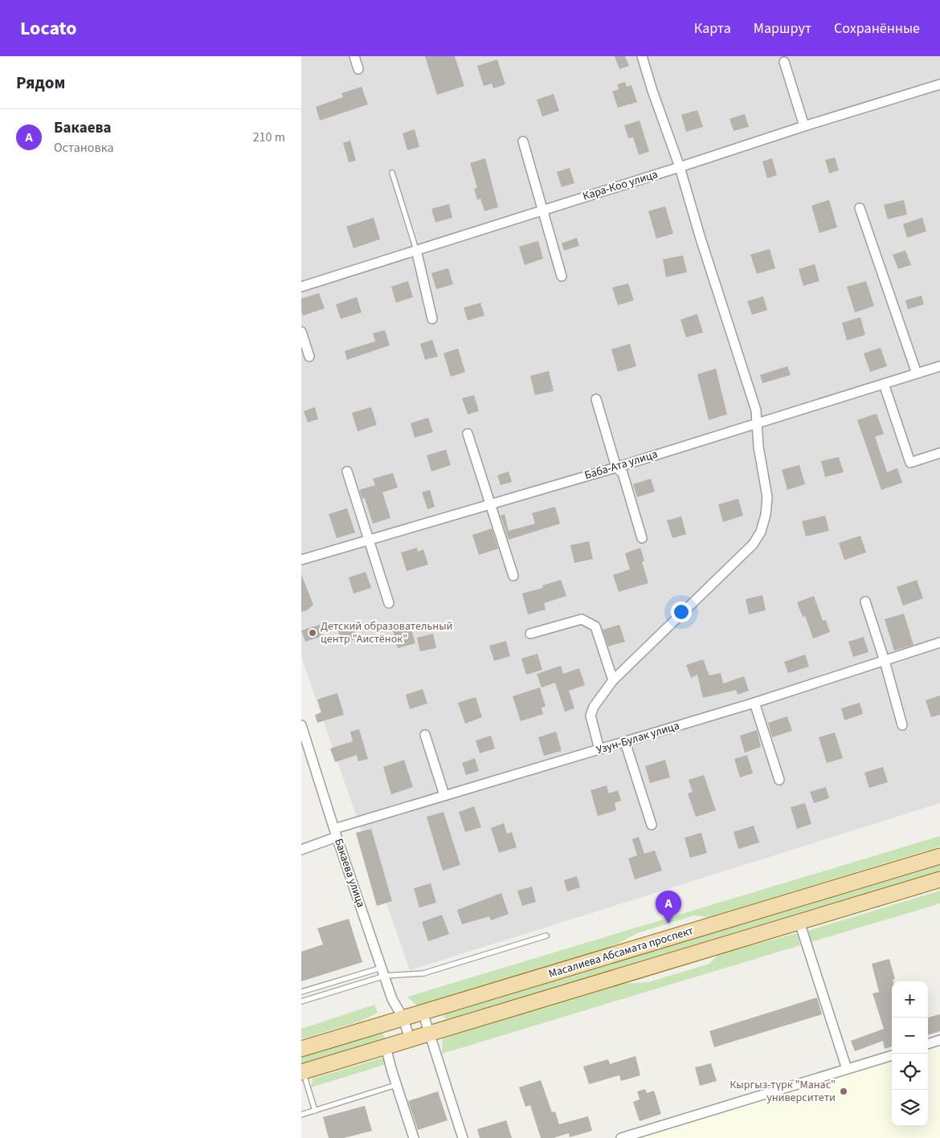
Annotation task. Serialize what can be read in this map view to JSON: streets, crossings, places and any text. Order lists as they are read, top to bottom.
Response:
{
  "streets": {
    "main road": ["Масалиева Абсамата проспект"],
    "street": [
      "Кара-Коо улица",
      "Баба-Ата улица",
      "Узун-Булак улица",
      "Бакаева улица"
    ]
  },
  "crossings": [
    ["Узун-Булак улица", "Бакаева улица"],
    ["Бакаева улица", "Масалиева Абсамата проспект"]
  ],
  "places": ["Детский образовательный центр \"Аистёнок\"", "Кыргыз-түрк \"Манас\" университети"],
  "page": {
    "header": "Locato",
    "nav": ["Карта", "Маршрут", "Сохранённые"],
    "heading": "Рядом",
    "list": [
      {
        "mark": "A",
        "name": "Бакаева",
        "note": "Остановка",
        "value": "210 m"
      }
    ],
    "pins": "A",
    "map_buttons": ["+", "−"]
  }
}
